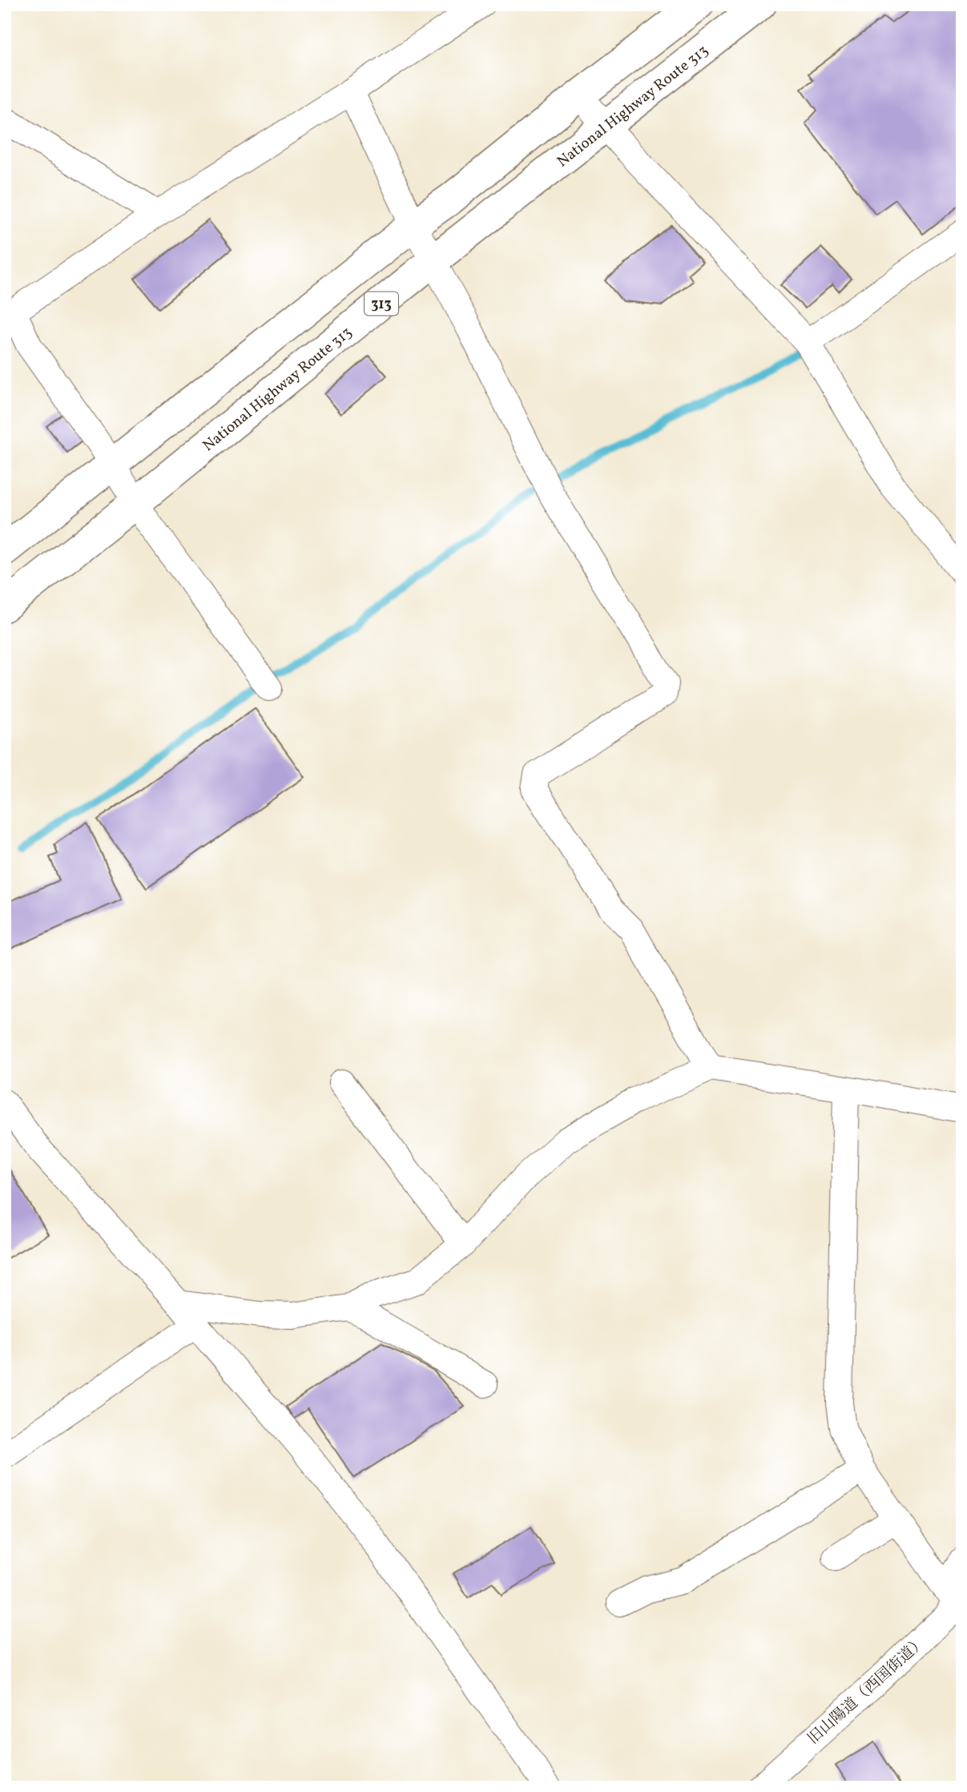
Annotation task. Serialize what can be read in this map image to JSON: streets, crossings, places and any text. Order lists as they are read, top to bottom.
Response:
{
  "streets": {
    "highway": ["National Highway Route 313", "313"],
    "street": ["旧山陽道（西国街道）"]
  }
}
